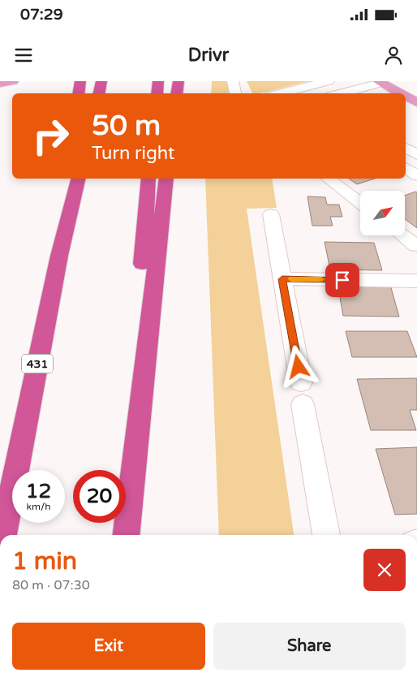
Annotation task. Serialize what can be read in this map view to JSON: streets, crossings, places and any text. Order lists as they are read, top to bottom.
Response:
{
  "streets": {
    "highway": ["431"]
  },
  "north": "top right",
  "page": {
    "status": "07:29",
    "header": "Drivr",
    "turn": ["50 m", "Turn right"],
    "speed": "12 km/h",
    "limit": "20",
    "heading": ["1 min", "80 m · 07:30"],
    "buttons": ["Exit", "Share"]
  }
}
